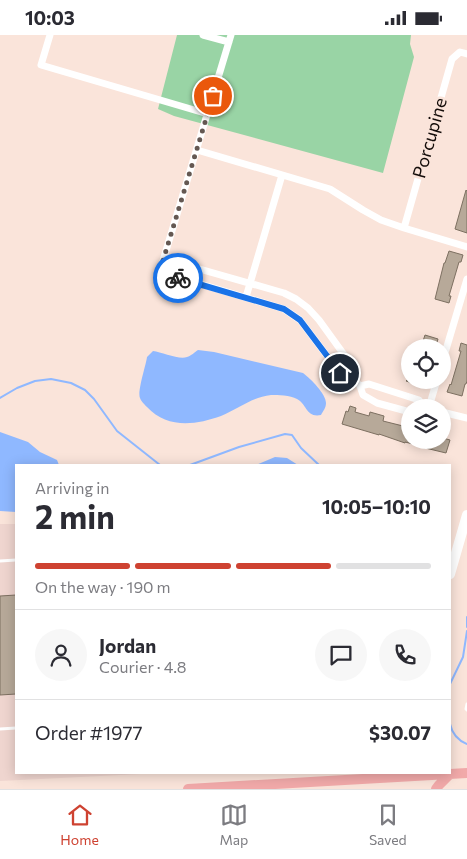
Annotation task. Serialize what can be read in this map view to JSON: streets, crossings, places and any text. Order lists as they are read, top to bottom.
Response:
{
  "streets": {
    "street": ["Porcupine"]
  },
  "page": {
    "status": "10:03",
    "heading": ["2 min", "Arriving in", "10:05–10:10"],
    "panel": [
      "Jordan",
      "Courier · 4.8",
      "Order #1977",
      "$30.07"
    ],
    "bar": "On the way · 190 m",
    "tabs": ["Home", "Map", "Saved"]
  }
}
